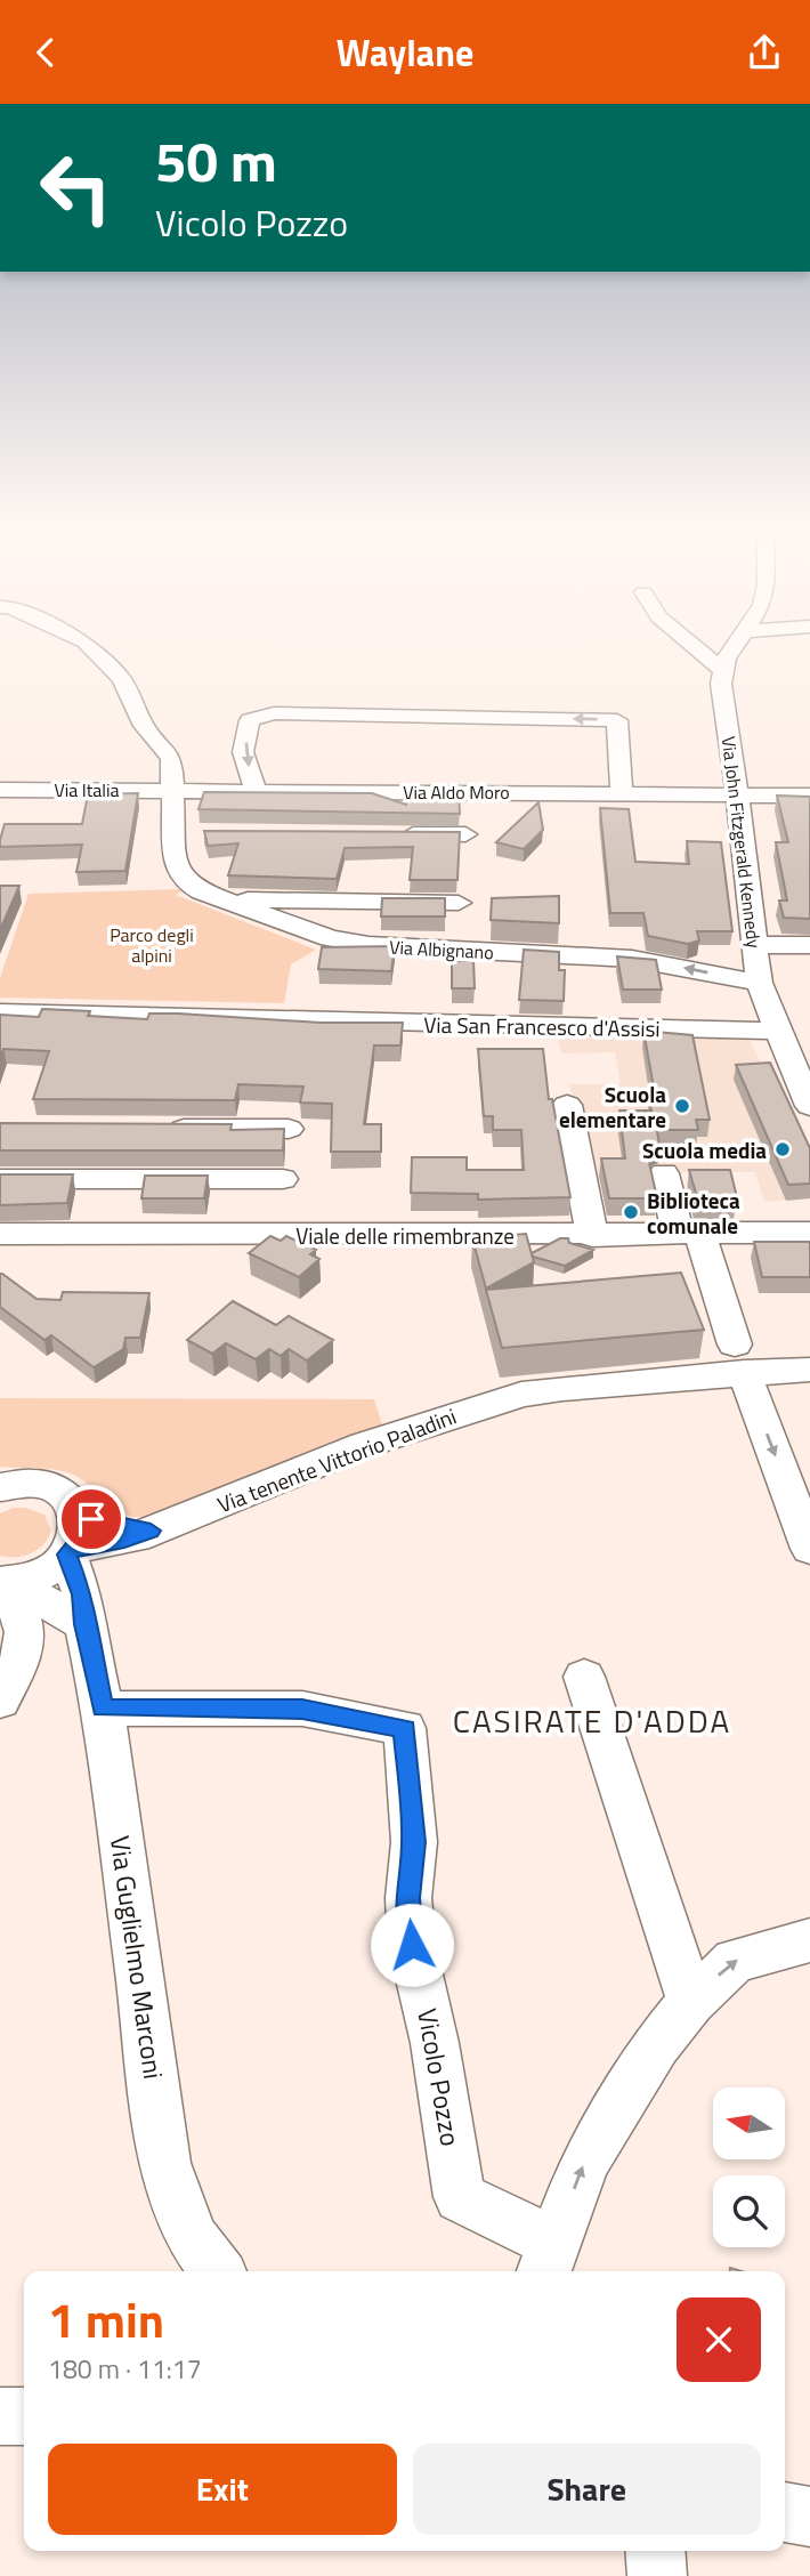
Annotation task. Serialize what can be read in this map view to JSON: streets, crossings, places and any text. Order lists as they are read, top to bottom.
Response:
{
  "streets": {
    "street": [
      "Via Italia",
      "Via Aldo Moro",
      "Via John Fitzgerald Kennedy",
      "Via Albignano",
      "Via San Francesco d'Assisi",
      "Viale delle rimembranze",
      "Via tenente Vittorio Paladini",
      "Via Guglielmo Marconi",
      "Vicolo Pozzo"
    ]
  },
  "crossings": [
    ["Via Italia", "Via Aldo Moro"],
    ["Via Italia", "Via Albignano"],
    ["Via Aldo Moro", "Via John Fitzgerald Kennedy"],
    ["Via Aldo Moro", "Via Albignano"],
    ["Via John Fitzgerald Kennedy", "Via Albignano"],
    ["Via John Fitzgerald Kennedy", "Via San Francesco d'Assisi"],
    ["Via tenente Vittorio Paladini", "Via Guglielmo Marconi"],
    ["Via Guglielmo Marconi", "Vicolo Pozzo"]
  ],
  "districts": ["CASIRATE D'ADDA"],
  "parks": ["Parco degli alpini"],
  "places": ["Scuola elementare", "Scuola media", "Biblioteca comunale"],
  "north": "left",
  "page": {
    "header": "Waylane",
    "turn": ["50 m", "Vicolo Pozzo"],
    "heading": ["1 min", "180 m · 11:17"],
    "buttons": ["Exit", "Share"]
  }
}
